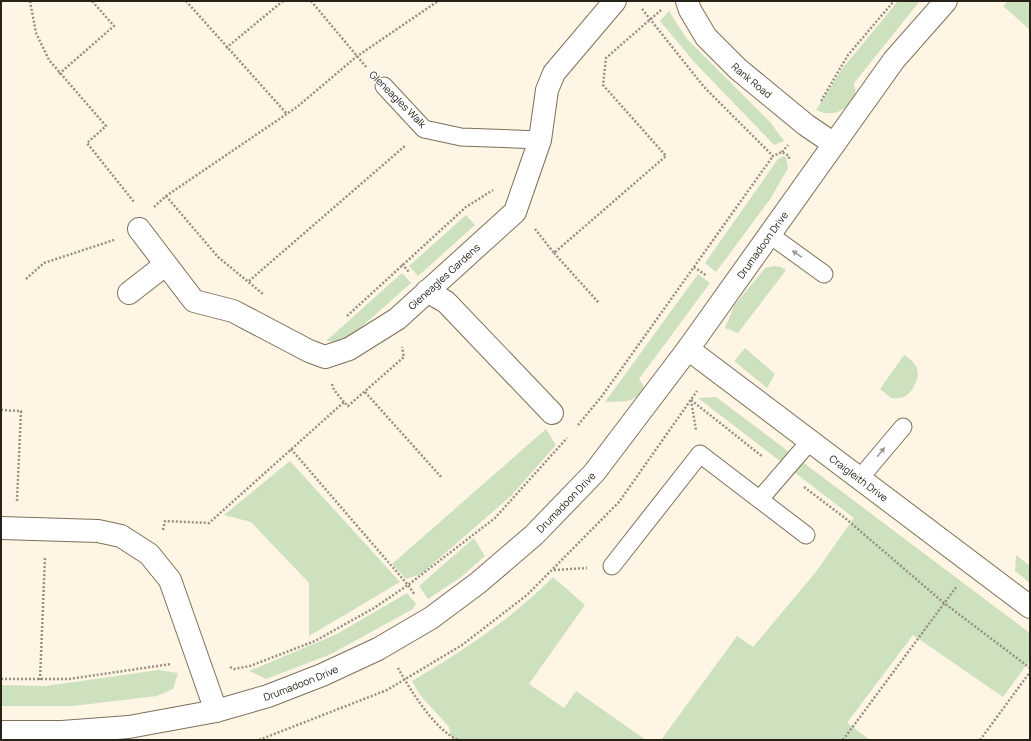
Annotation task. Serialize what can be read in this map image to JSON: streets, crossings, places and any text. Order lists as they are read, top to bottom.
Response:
{
  "streets": {
    "street": [
      "Rank Road",
      "Drumadoon Drive",
      "Gleneagles Gardens",
      "Craigleith Drive"
    ],
    "lane": ["Gleneagles Walk"]
  },
  "crossings": [
    ["Rank Road", "Drumadoon Drive"],
    ["Gleneagles Walk", "Gleneagles Gardens"],
    ["Drumadoon Drive", "Craigleith Drive"]
  ]
}
